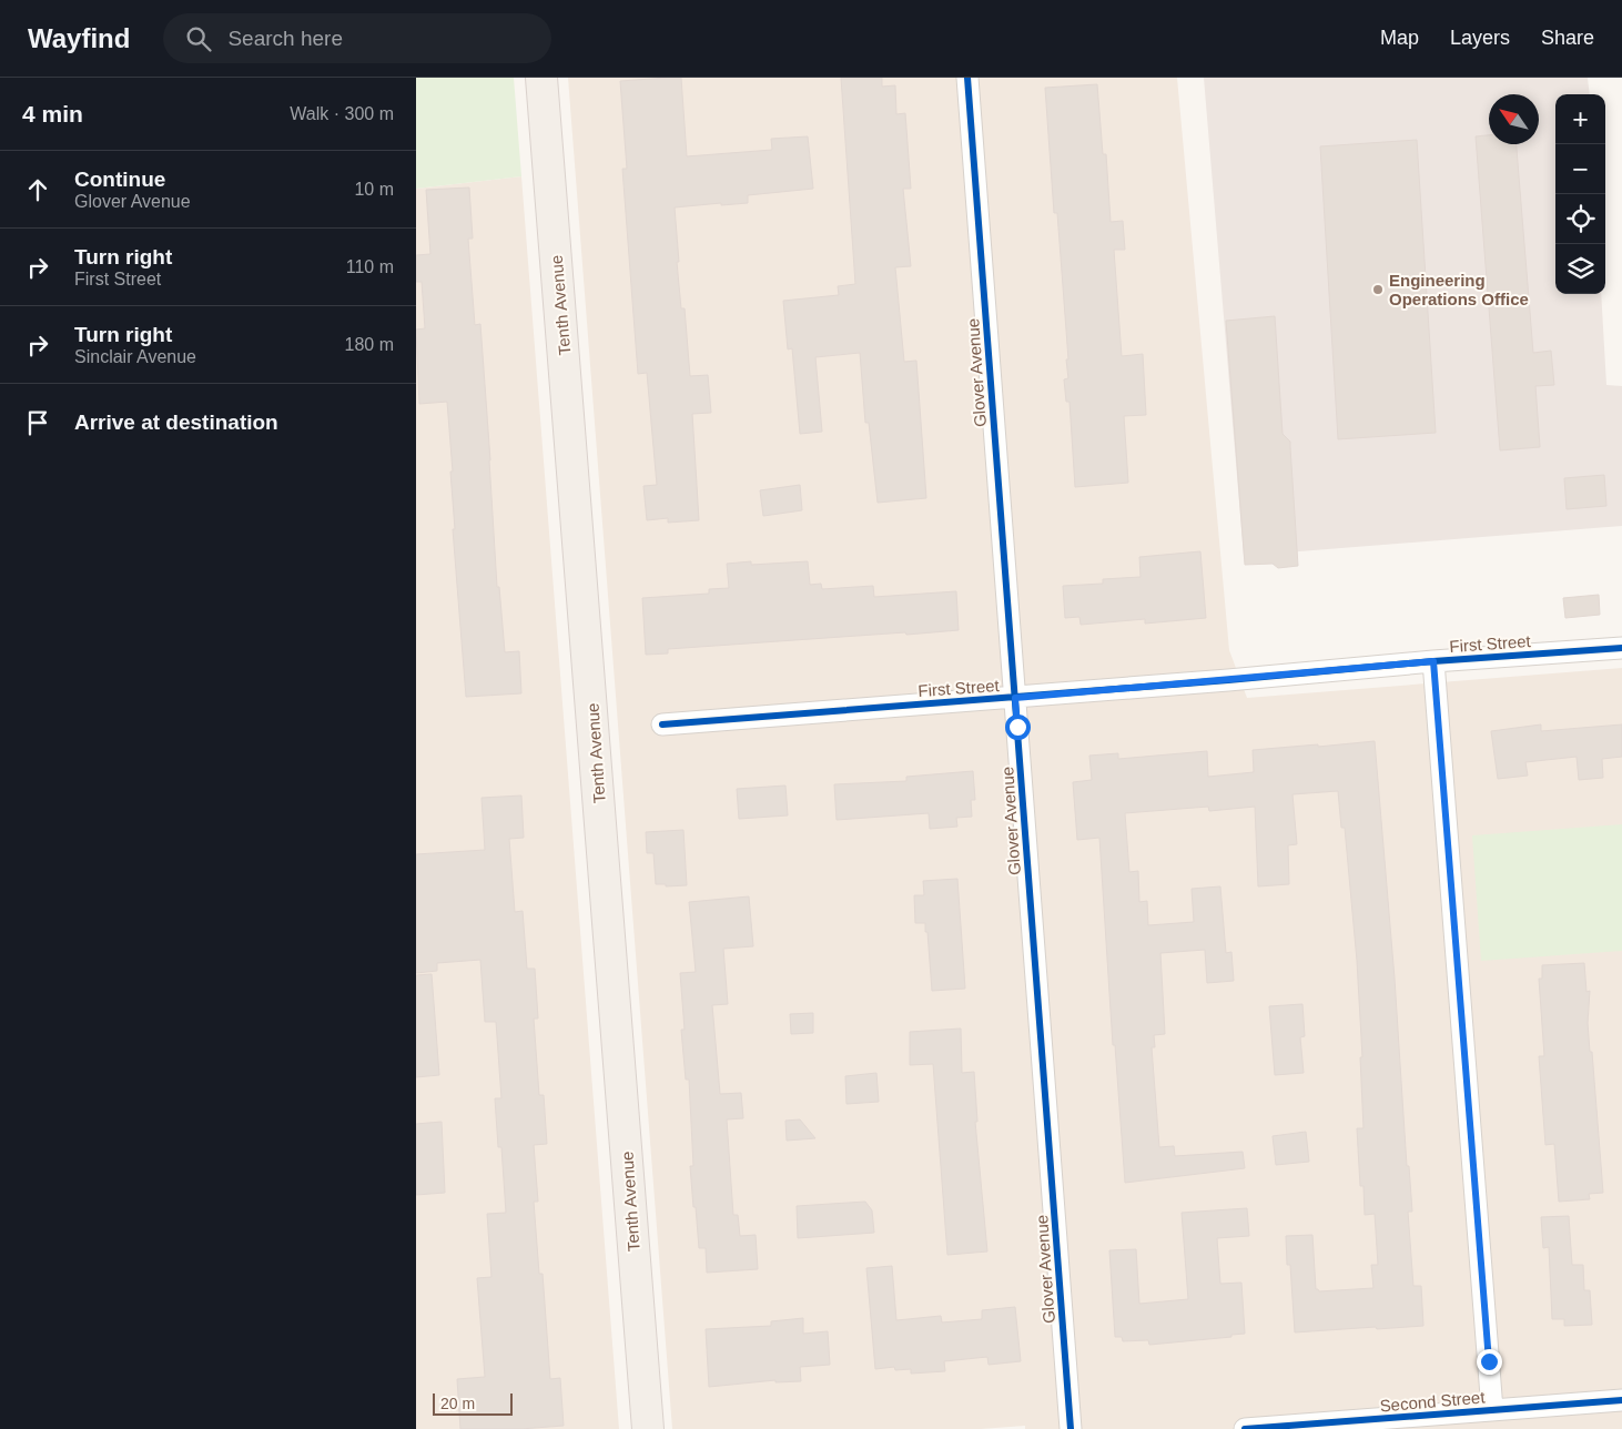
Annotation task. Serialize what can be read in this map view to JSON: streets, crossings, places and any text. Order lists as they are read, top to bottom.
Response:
{
  "streets": {
    "main road": ["Tenth Avenue"],
    "street": ["Glover Avenue", "First Street", "Second Street"]
  },
  "crossings": [
    ["Glover Avenue", "First Street"]
  ],
  "places": ["Engineering Operations Office"],
  "scale_bar": "20 m",
  "north": "top left",
  "page": {
    "header": "Wayfind",
    "search": "Search here",
    "nav": ["Map", "Layers", "Share"],
    "heading": ["4 min", "Walk · 300 m"],
    "map_buttons": ["+", "−"],
    "list": [
      ["Continue", "Glover Avenue", "10 m"],
      ["Turn right", "First Street", "110 m"],
      ["Turn right", "Sinclair Avenue", "180 m"],
      "Arrive at destination"
    ],
    "scale": "20 m"
  }
}
